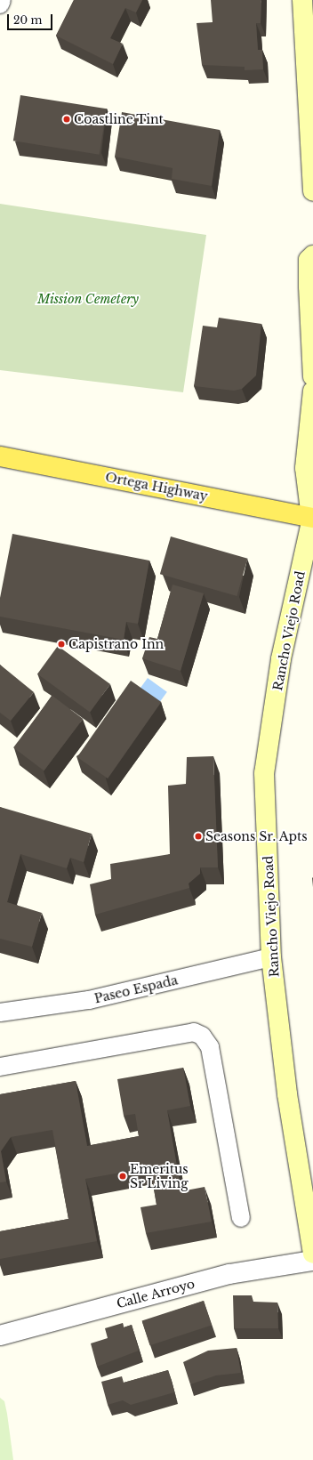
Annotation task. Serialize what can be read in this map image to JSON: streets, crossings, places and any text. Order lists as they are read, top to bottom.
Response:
{
  "streets": {
    "main road": ["Ortega Highway", "Rancho Viejo Road"],
    "street": ["Paseo Espada", "Calle Arroyo"]
  },
  "crossings": [
    ["Ortega Highway", "Rancho Viejo Road"],
    ["Rancho Viejo Road", "Paseo Espada"]
  ],
  "parks": ["Mission Cemetery"],
  "places": [
    "Coastline Tint",
    "Capistrano Inn",
    "Seasons Sr. Apts",
    "Emeritus Sr Living"
  ],
  "scale_bar": "20 m"
}
